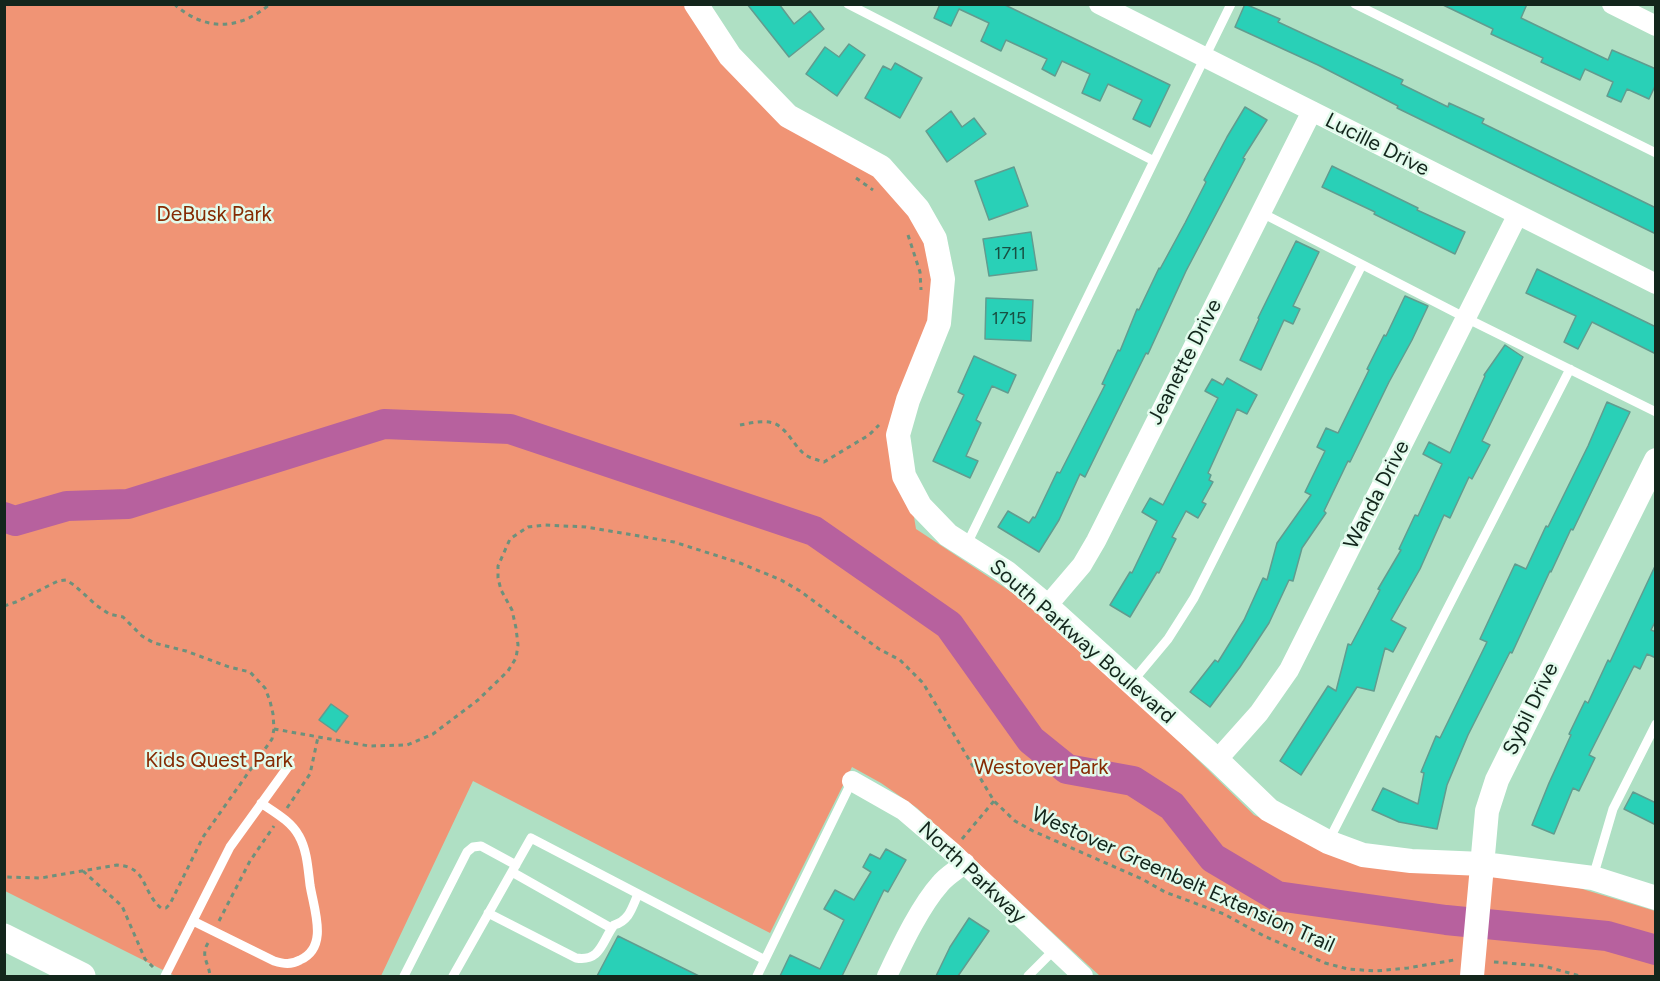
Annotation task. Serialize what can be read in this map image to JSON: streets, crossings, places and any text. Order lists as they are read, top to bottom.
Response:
{
  "streets": {
    "street": [
      "Lucille Drive",
      "Jeanette Drive",
      "Wanda Drive",
      "South Parkway Boulevard",
      "Sybil Drive",
      "North Parkway"
    ],
    "path": ["Westover Greenbelt Extension Trail"]
  },
  "crossings": [
    ["Lucille Drive", "Jeanette Drive"],
    ["Lucille Drive", "Wanda Drive"],
    ["Jeanette Drive", "South Parkway Boulevard"],
    ["Wanda Drive", "South Parkway Boulevard"],
    ["South Parkway Boulevard", "Sybil Drive"],
    ["Sybil Drive", "Westover Greenbelt Extension Trail"]
  ],
  "parks": ["DeBusk Park", "Kids Quest Park", "Westover Park"],
  "house_numbers": ["1711", "1715"]
}
